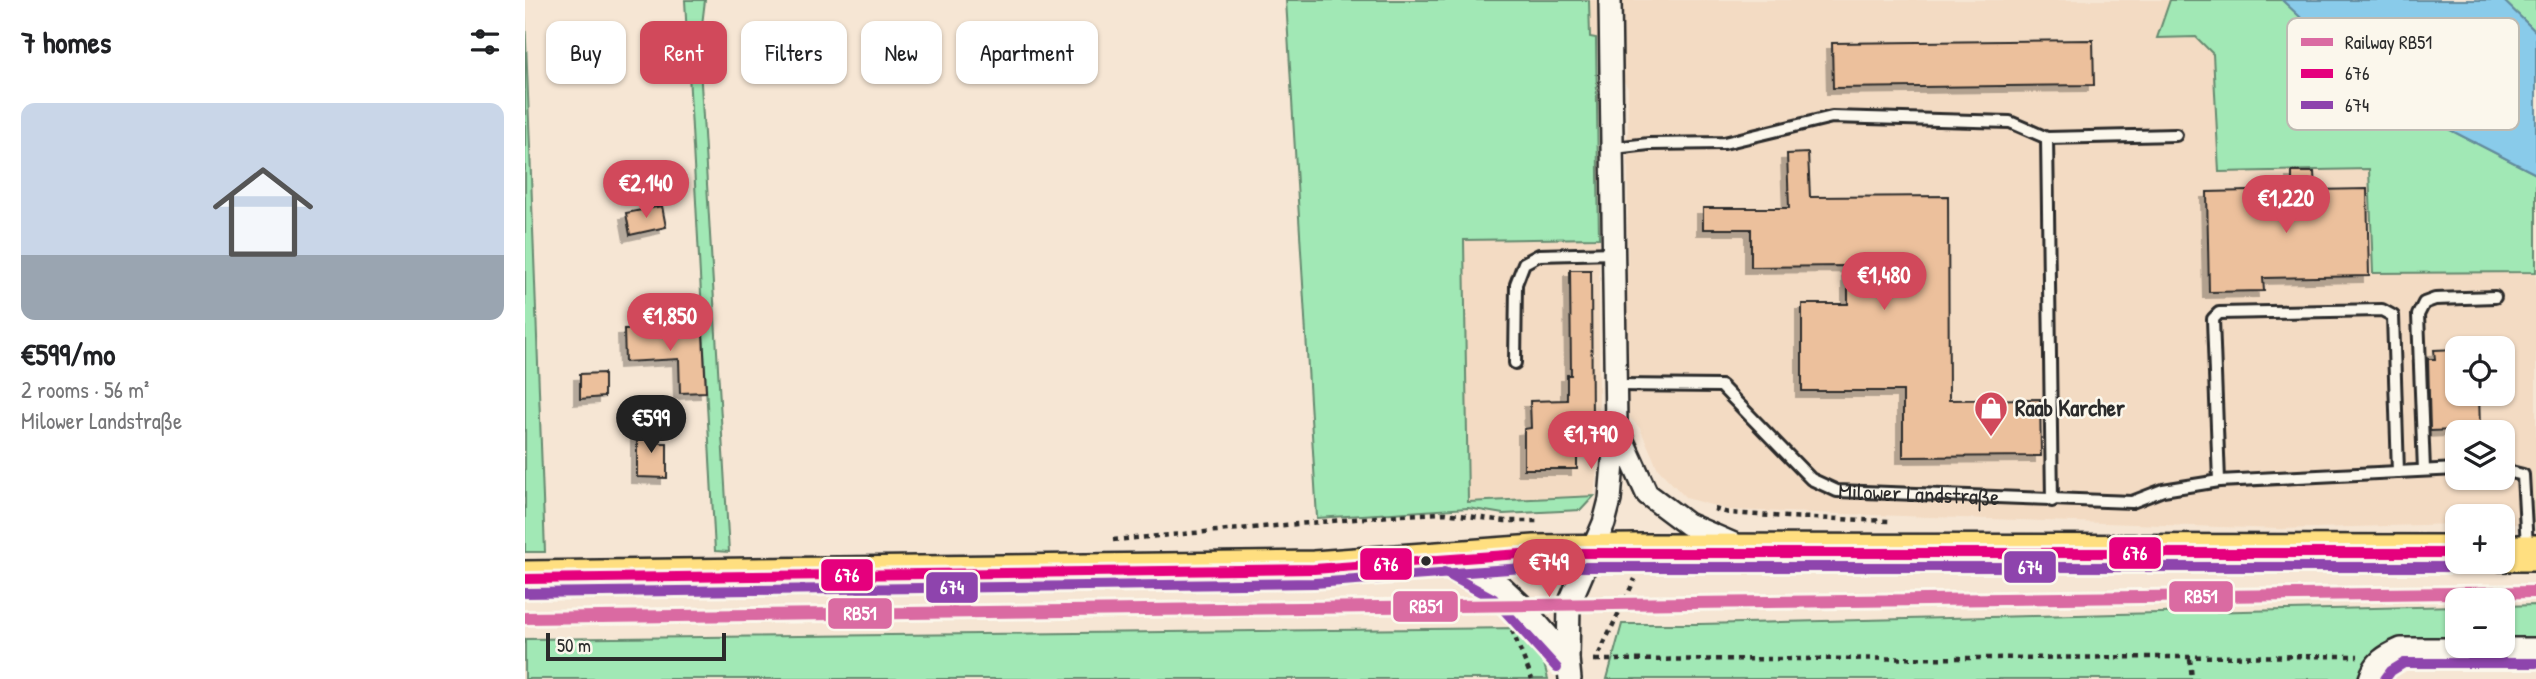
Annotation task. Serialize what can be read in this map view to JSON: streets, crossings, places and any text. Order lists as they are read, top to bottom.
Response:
{
  "streets": {
    "lane": ["Milower Landstraße"]
  },
  "places": {
    "shop": ["Raab Karcher"]
  },
  "lines": ["transit line 676", "transit line 674", "rail line RB51"],
  "legend": ["Railway RB51", "676", "674"],
  "scale_bar": "50 m",
  "page": {
    "heading": "7 homes",
    "chip": [
      "Buy",
      "Rent",
      "Filters",
      "New",
      "Apartment"
    ],
    "list": [
      {
        "name": "€599/mo",
        "note": "2 rooms · 56 m² · Milower Landstraße"
      }
    ],
    "price": [
      "€2,140",
      "€1,220",
      "€1,480",
      "€1,850",
      "€599",
      "€1,790",
      "€749"
    ],
    "map_buttons": ["+", "−"],
    "scale": "50 m"
  }
}
